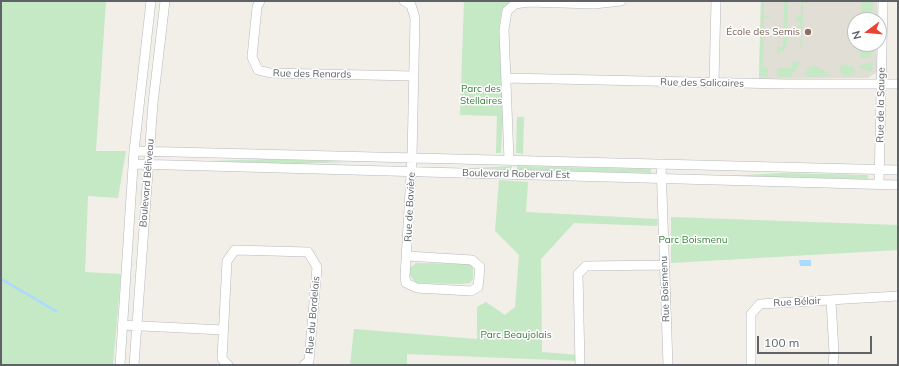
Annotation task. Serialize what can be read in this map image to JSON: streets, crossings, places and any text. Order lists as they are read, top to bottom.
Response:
{
  "streets": {
    "street": [
      "Rue des Renards",
      "Rue des Salicaires",
      "Rue de la Sauge",
      "Boulevard Roberval Est",
      "Boulevard Béliveau",
      "Rue de Bavière",
      "Rue Boismenu",
      "Rue Bélair",
      "Rue du Bordelais"
    ]
  },
  "crossings": [
    ["Rue des Salicaires", "Rue de la Sauge"],
    ["Rue de la Sauge", "Boulevard Roberval Est"],
    ["Boulevard Roberval Est", "Boulevard Béliveau"],
    ["Boulevard Roberval Est", "Rue de Bavière"],
    ["Boulevard Roberval Est", "Rue Boismenu"]
  ],
  "parks": ["Parc des Stellaires", "Parc Boismenu", "Parc Beaujolais"],
  "places": ["École des Semis"],
  "scale_bar": "100 m",
  "north": "left"
}
